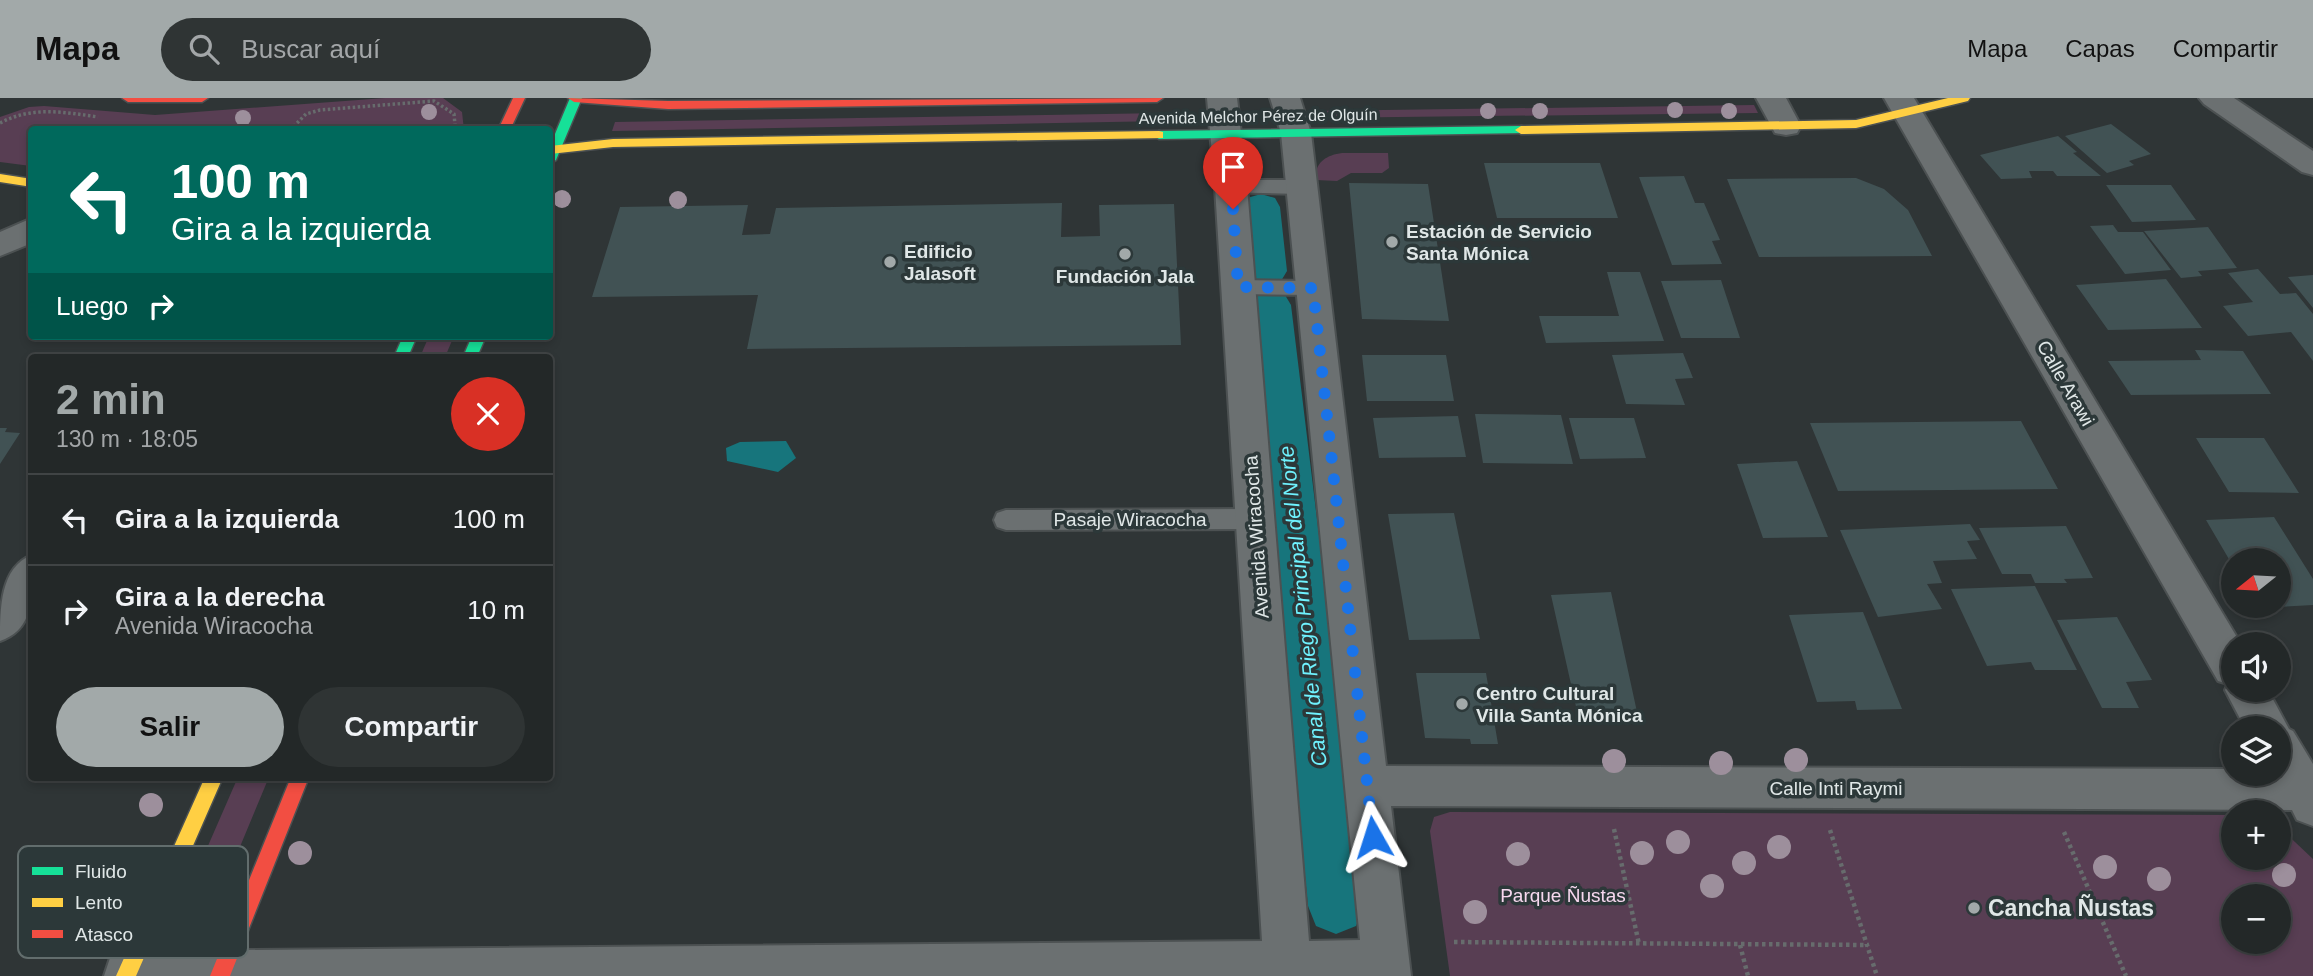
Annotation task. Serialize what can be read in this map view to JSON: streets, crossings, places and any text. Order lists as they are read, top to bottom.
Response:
{
  "streets": {
    "main road": ["Avenida Melchor Pérez de Olguín"],
    "street": ["Calle Arawi", "Avenida Wiracocha", "Calle Inti Raymi"],
    "lane": ["Pasaje Wiracocha"]
  },
  "crossings": [
    ["Avenida Melchor Pérez de Olguín", "Calle Arawi"],
    ["Avenida Melchor Pérez de Olguín", "Avenida Wiracocha"],
    ["Pasaje Wiracocha", "Avenida Wiracocha"]
  ],
  "water": ["Canal de Riego Principal del Norte"],
  "parks": ["Parque Ñustas"],
  "places": [
    "Estación de Servicio Santa Mónica",
    "Fundación Jala",
    "Edificio Jalasoft",
    "Centro Cultural Villa Santa Mónica",
    "Cancha Ñustas"
  ],
  "legend": ["Fluido", "Lento", "Atasco"],
  "north": "left",
  "page": {
    "header": "Mapa",
    "search": "Buscar aquí",
    "nav": ["Mapa", "Capas", "Compartir"],
    "turn": ["100 m", "Gira a la izquierda"],
    "then": "Luego",
    "heading": ["2 min", "130 m · 18:05"],
    "list": [
      {
        "name": "Gira a la izquierda",
        "value": "100 m"
      },
      {
        "name": "Gira a la derecha",
        "note": "Avenida Wiracocha",
        "value": "10 m"
      }
    ],
    "map_buttons": ["+", "−"],
    "buttons": ["Salir", "Compartir"]
  }
}
